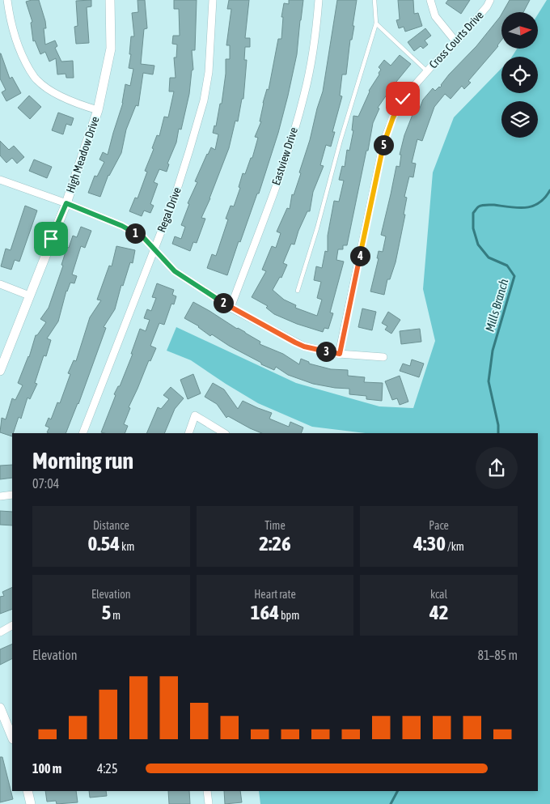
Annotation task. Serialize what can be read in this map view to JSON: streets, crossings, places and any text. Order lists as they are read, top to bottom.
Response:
{
  "streets": {
    "street": [
      "Cross Courts Drive",
      "High Meadow Drive",
      "Eastview Drive",
      "Regal Drive"
    ]
  },
  "water": ["Mills Branch"],
  "north": "right",
  "page": {
    "pins": [
      "5",
      "1",
      "4",
      "2",
      "3"
    ],
    "heading": ["Morning run", "07:04"],
    "stats": [
      ["Distance", "0.54 km"],
      ["Time", "2:26"],
      ["Pace", "4:30 /km"],
      ["Elevation", "5 m"],
      ["Heart rate", "164 bpm"],
      ["kcal", "42"]
    ],
    "chart": ["Elevation", "81–85 m"],
    "list": [
      {
        "name": "100 m",
        "note": "4:25"
      }
    ]
  }
}
